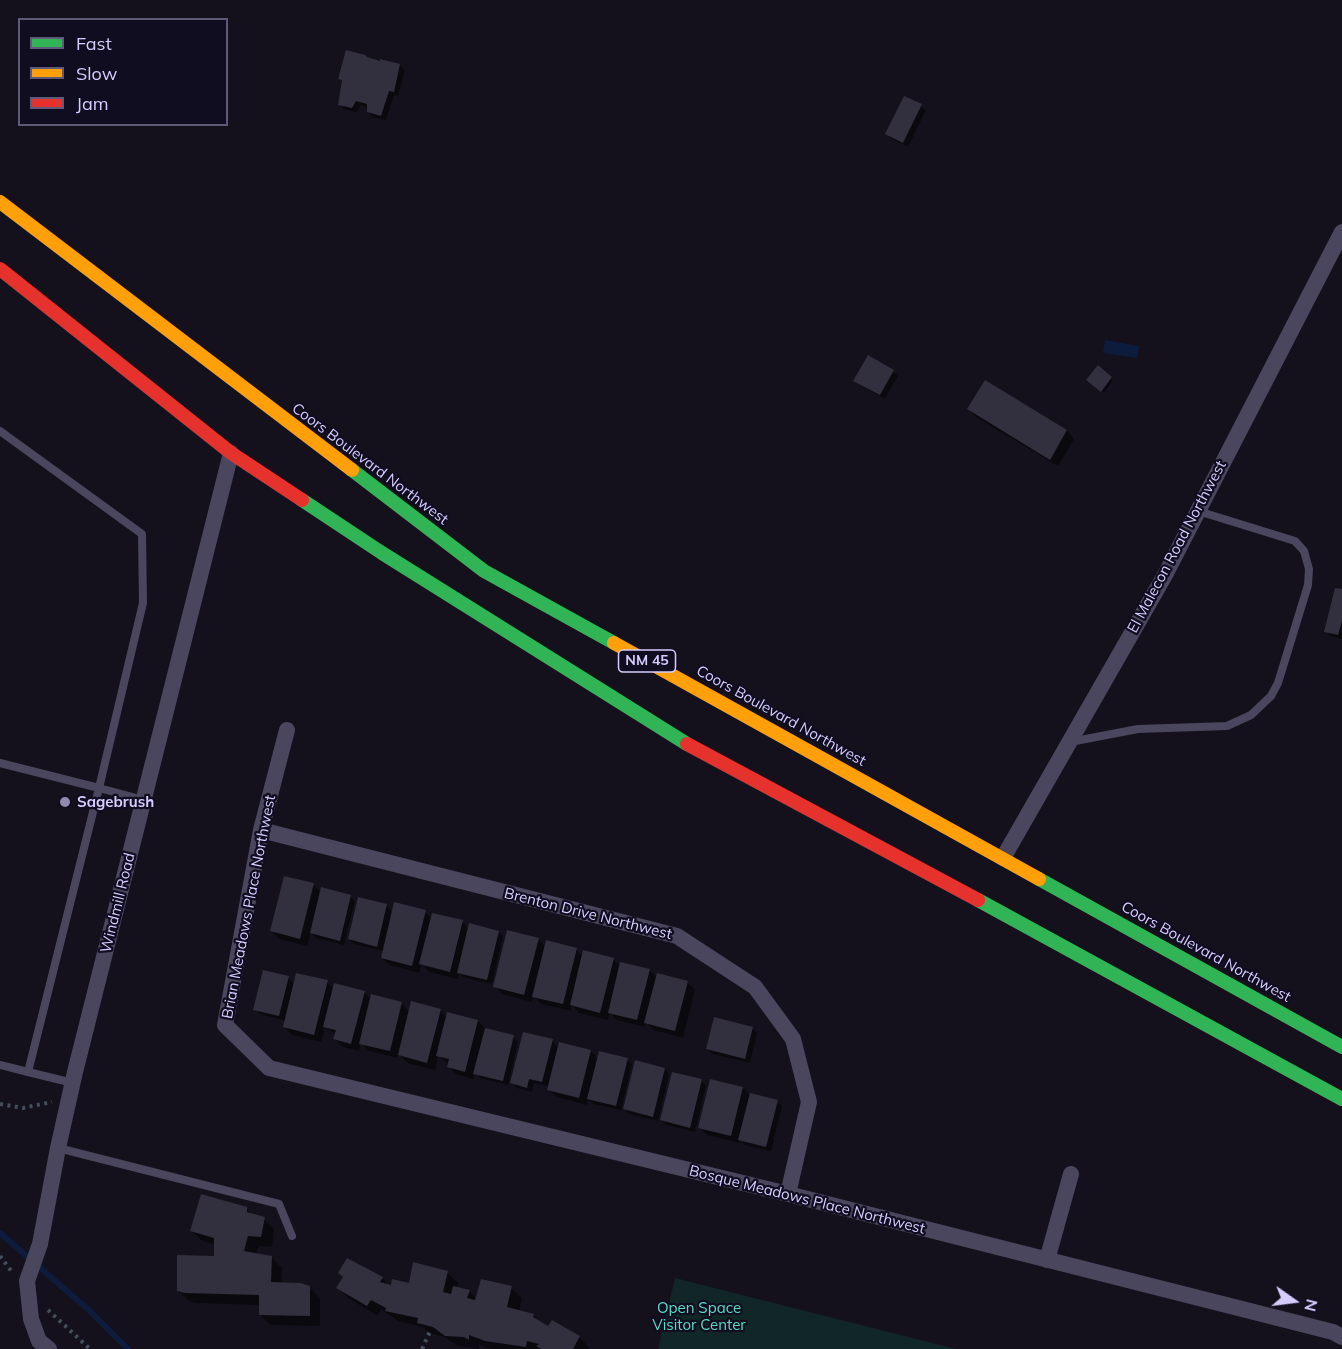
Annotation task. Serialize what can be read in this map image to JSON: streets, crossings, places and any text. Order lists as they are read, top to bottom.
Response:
{
  "streets": {
    "main road": ["Coors Boulevard Northwest", "NM 45"],
    "street": [
      "El Malecon Road Northwest",
      "Windmill Road",
      "Brian Meadows Place Northwest",
      "Brenton Drive Northwest",
      "Bosque Meadows Place Northwest"
    ]
  },
  "crossings": [
    ["Coors Boulevard Northwest", "El Malecon Road Northwest"],
    ["Brian Meadows Place Northwest", "Brenton Drive Northwest"],
    ["Brian Meadows Place Northwest", "Bosque Meadows Place Northwest"],
    ["Brenton Drive Northwest", "Bosque Meadows Place Northwest"]
  ],
  "parks": ["Open Space Visitor Center"],
  "places": ["Sagebrush"],
  "legend": ["Fast", "Slow", "Jam"],
  "north": "right"
}
